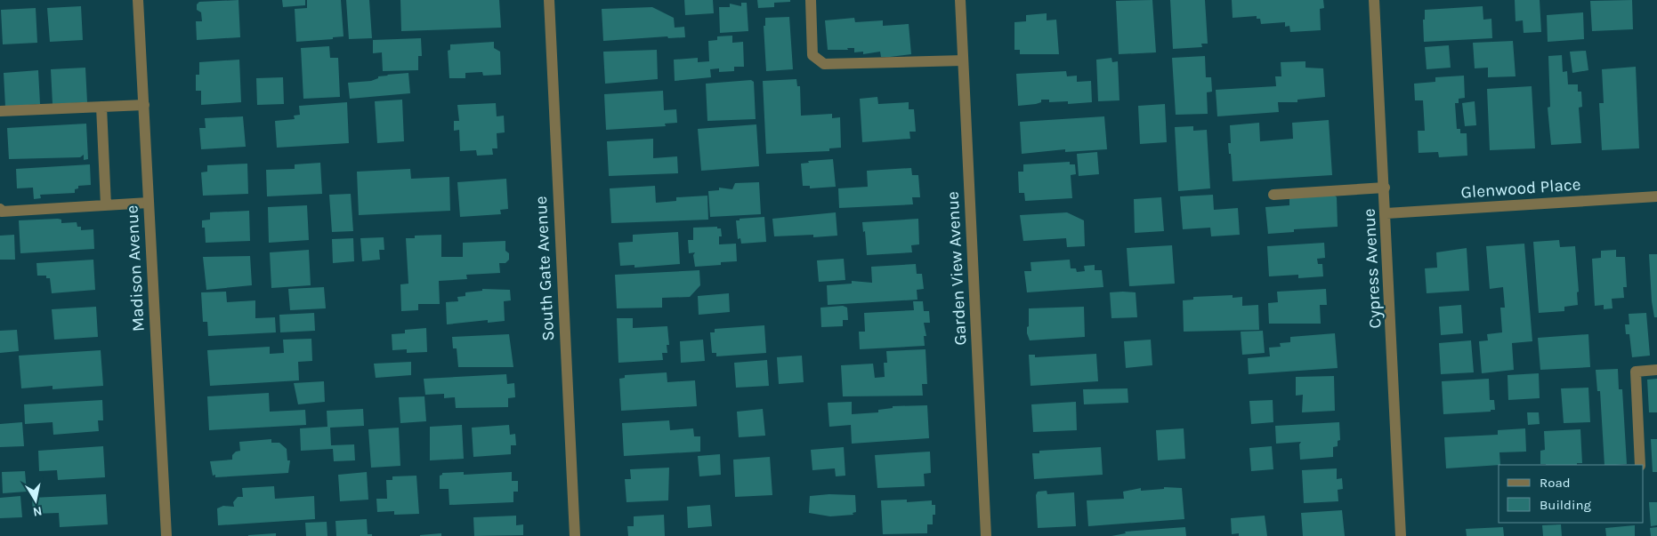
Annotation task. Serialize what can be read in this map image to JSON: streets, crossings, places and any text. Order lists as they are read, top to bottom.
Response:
{
  "streets": {
    "street": [
      "Glenwood Place",
      "Madison Avenue",
      "South Gate Avenue",
      "Garden View Avenue",
      "Cypress Avenue"
    ]
  },
  "crossings": [
    ["Glenwood Place", "Cypress Avenue"]
  ],
  "legend": ["Road", "Building"],
  "north": "bottom"
}
